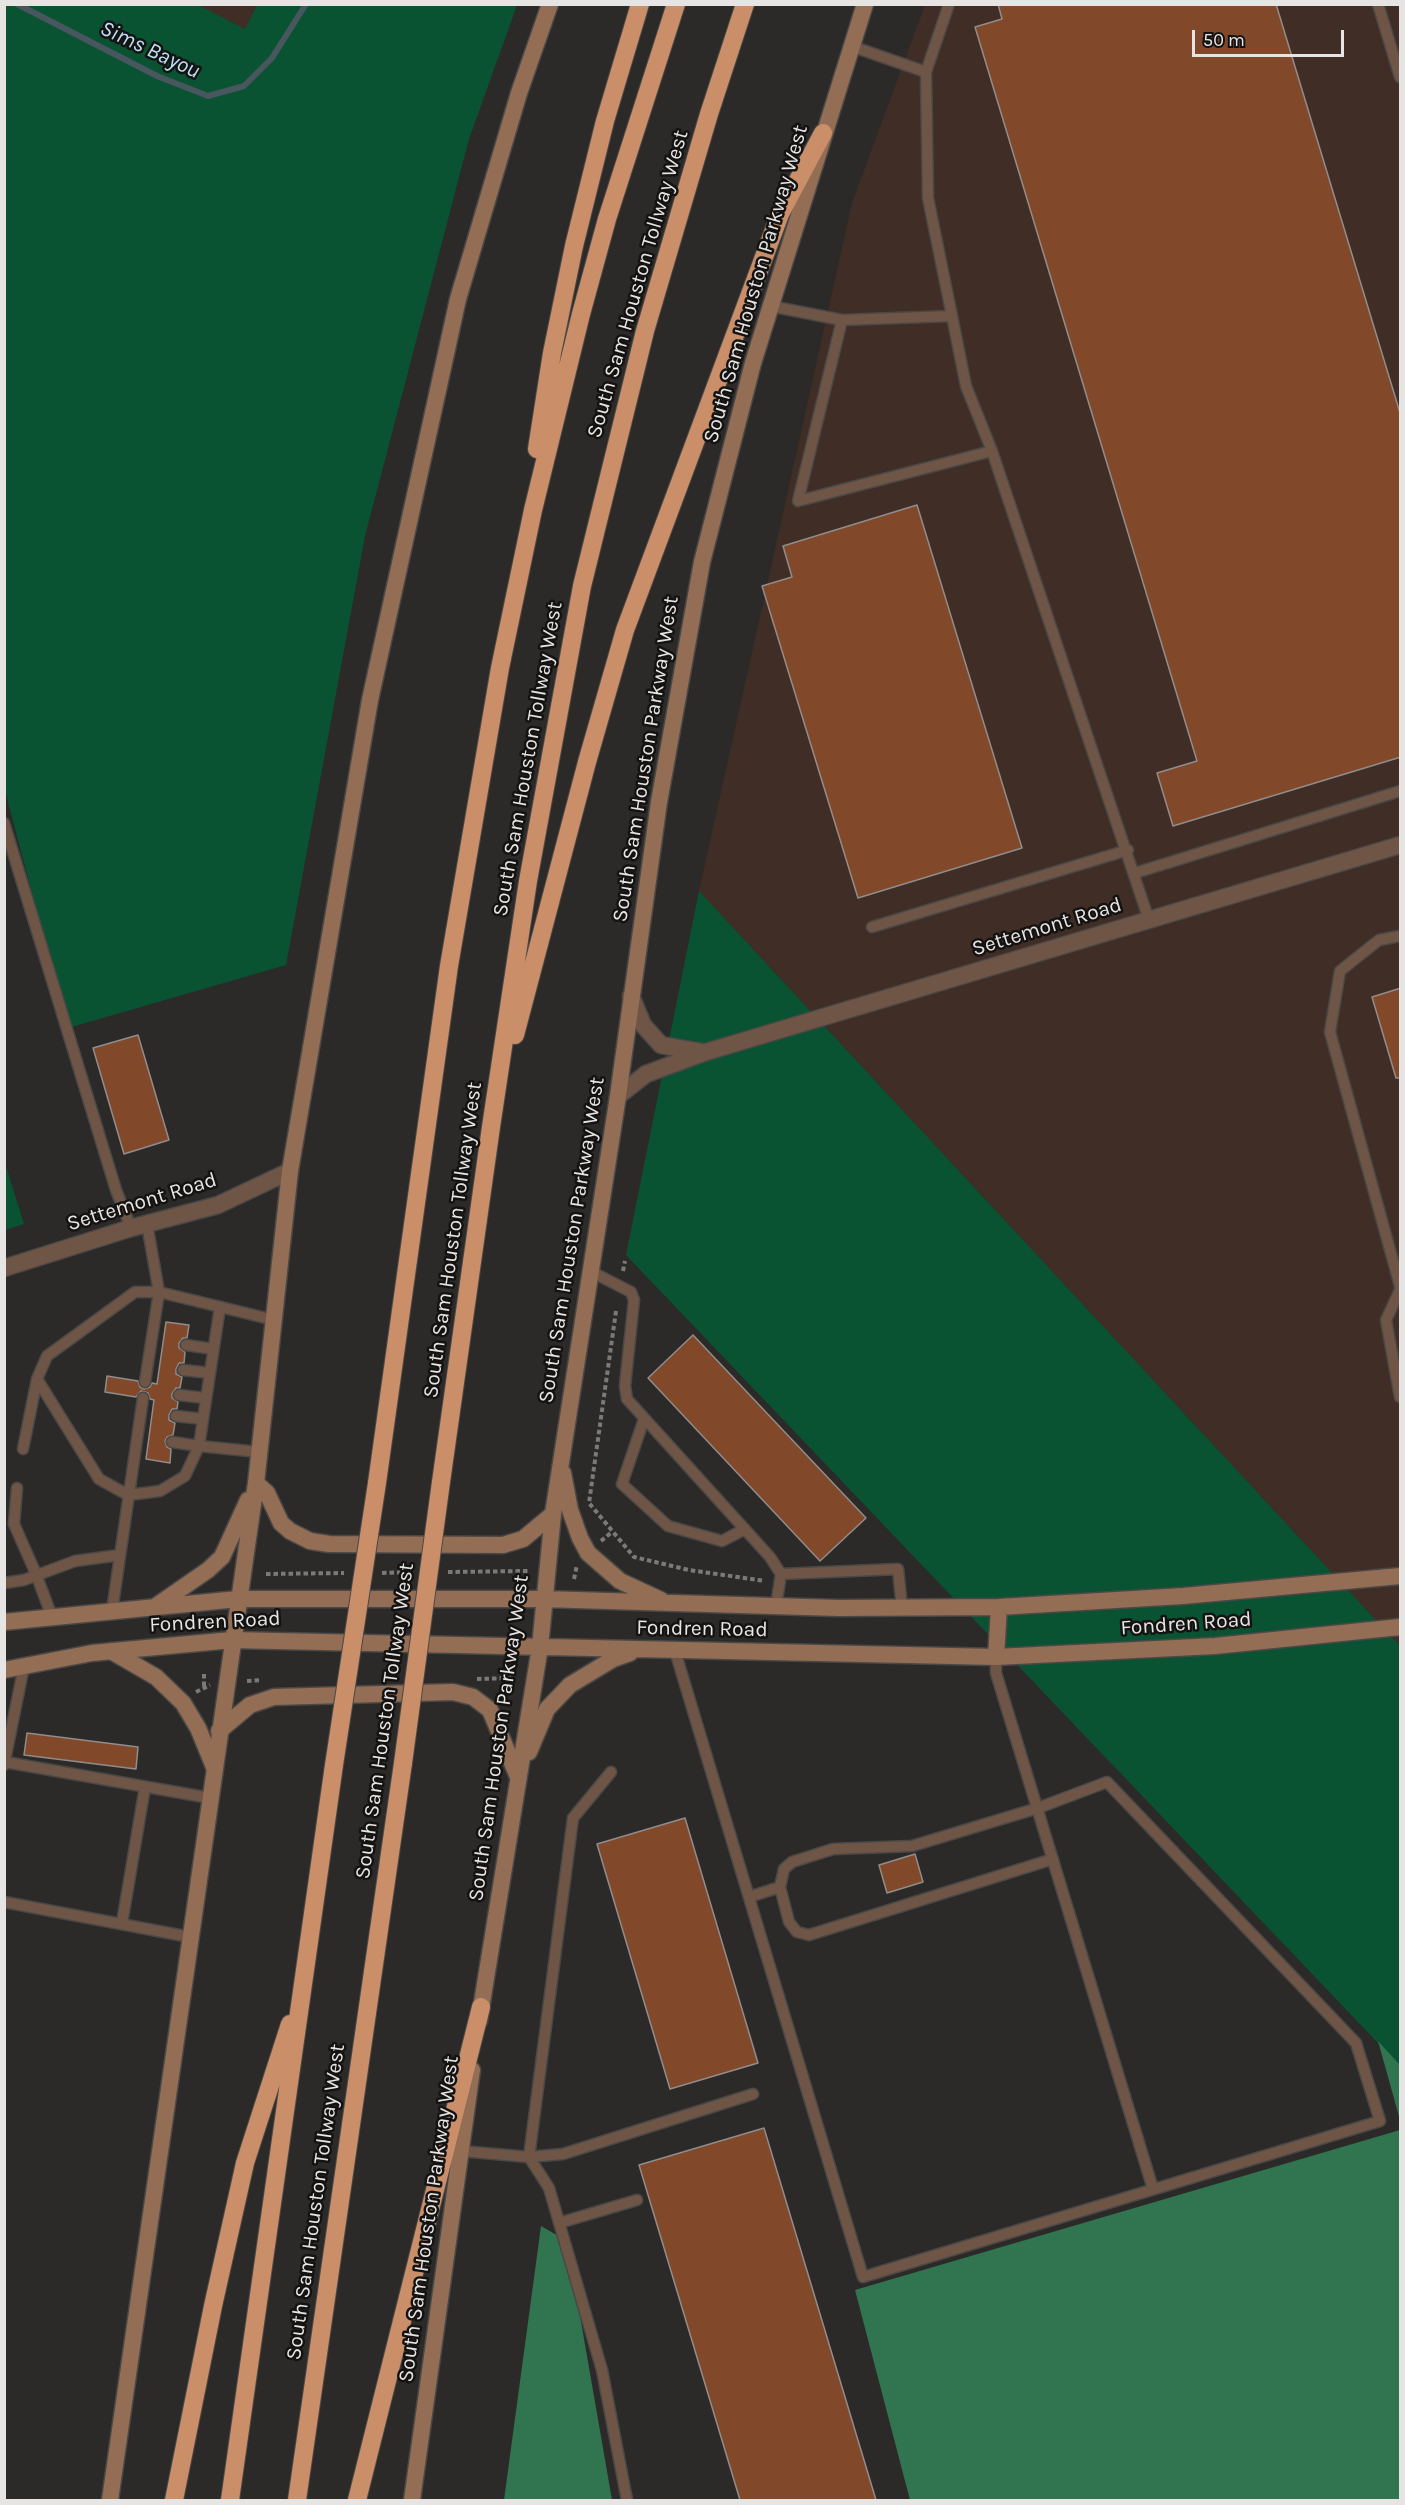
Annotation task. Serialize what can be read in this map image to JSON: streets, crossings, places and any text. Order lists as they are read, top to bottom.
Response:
{
  "streets": {
    "highway": ["South Sam Houston Tollway West"],
    "main road": ["South Sam Houston Parkway West", "Fondren Road"],
    "street": ["Settemont Road"]
  },
  "crossings": [
    ["South Sam Houston Parkway West", "Settemont Road"],
    ["South Sam Houston Parkway West", "Fondren Road"]
  ],
  "water": ["Sims Bayou"],
  "scale_bar": "50 m"
}
